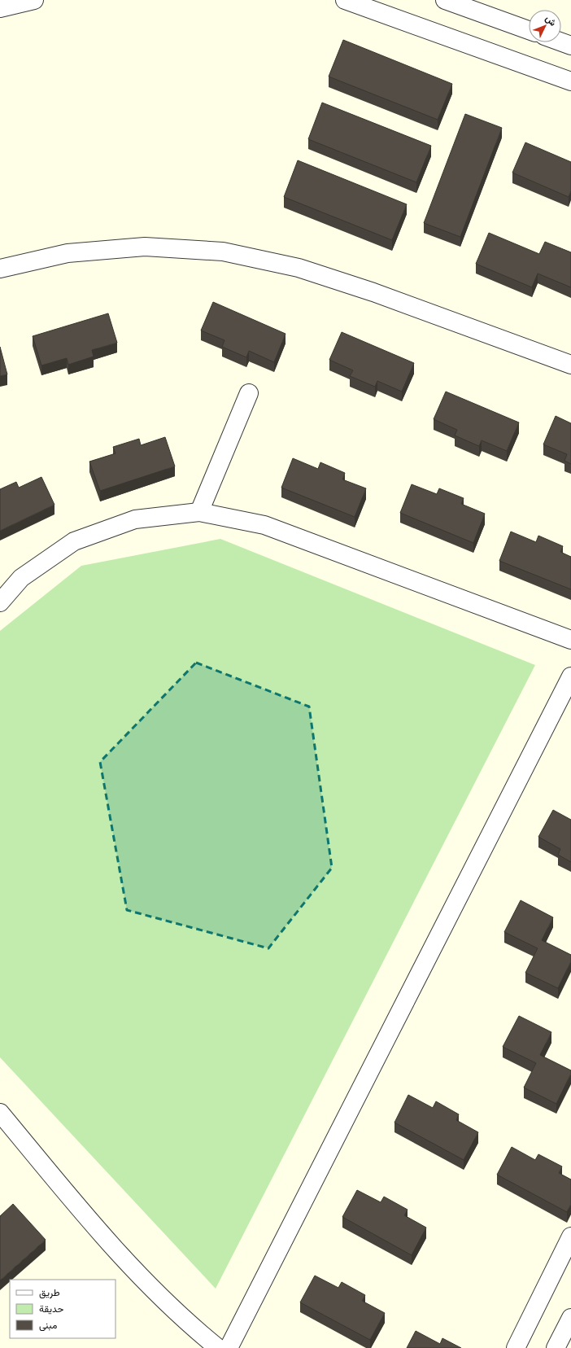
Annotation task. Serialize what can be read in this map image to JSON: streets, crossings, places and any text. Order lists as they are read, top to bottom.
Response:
{
  "legend": ["طريق", "حديقة", "مبنى"],
  "north": "top right"
}
